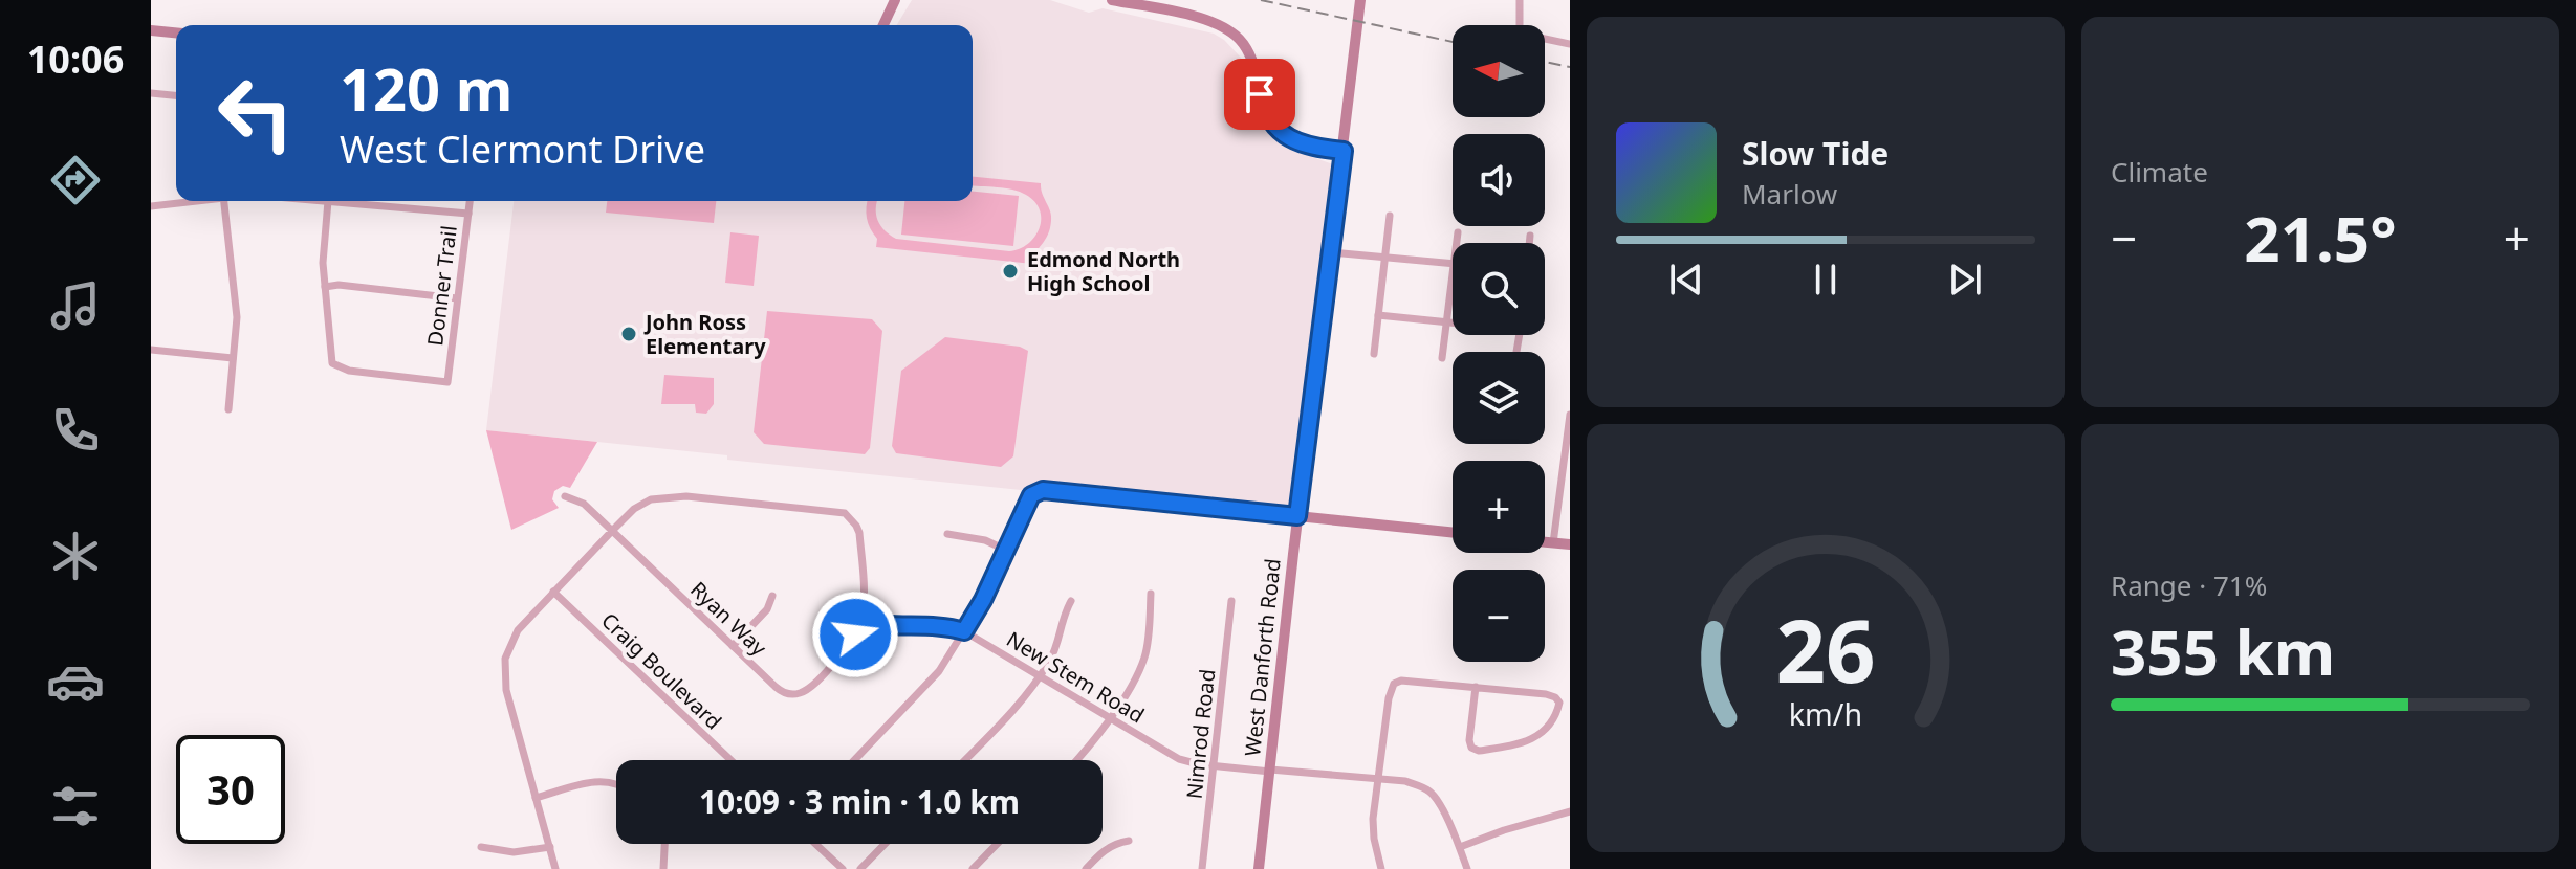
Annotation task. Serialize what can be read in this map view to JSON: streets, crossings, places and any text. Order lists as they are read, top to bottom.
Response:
{
  "streets": {
    "main road": ["West Danforth Road"],
    "street": [
      "Donner Trail",
      "Ryan Way",
      "Craig Boulevard",
      "New Stem Road",
      "Nimrod Road"
    ]
  },
  "crossings": [
    ["Ryan Way", "New Stem Road"],
    ["West Danforth Road", "New Stem Road"],
    ["New Stem Road", "Nimrod Road"]
  ],
  "places": ["Edmond North High School", "John Ross Elementary"],
  "north": "left",
  "page": {
    "tabs": "10:06",
    "tile": [
      "Climate",
      ["Range · 71%", "355 km"]
    ],
    "map_buttons": ["+", "−"],
    "turn": ["120 m", "West Clermont Drive"],
    "song": ["Slow Tide", "Marlow"],
    "heat": ["−", "21.5°", "+"],
    "limit": "30",
    "trip": "10:09 · 3 min · 1.0 km",
    "gauge": ["26", "km/h"]
  }
}
